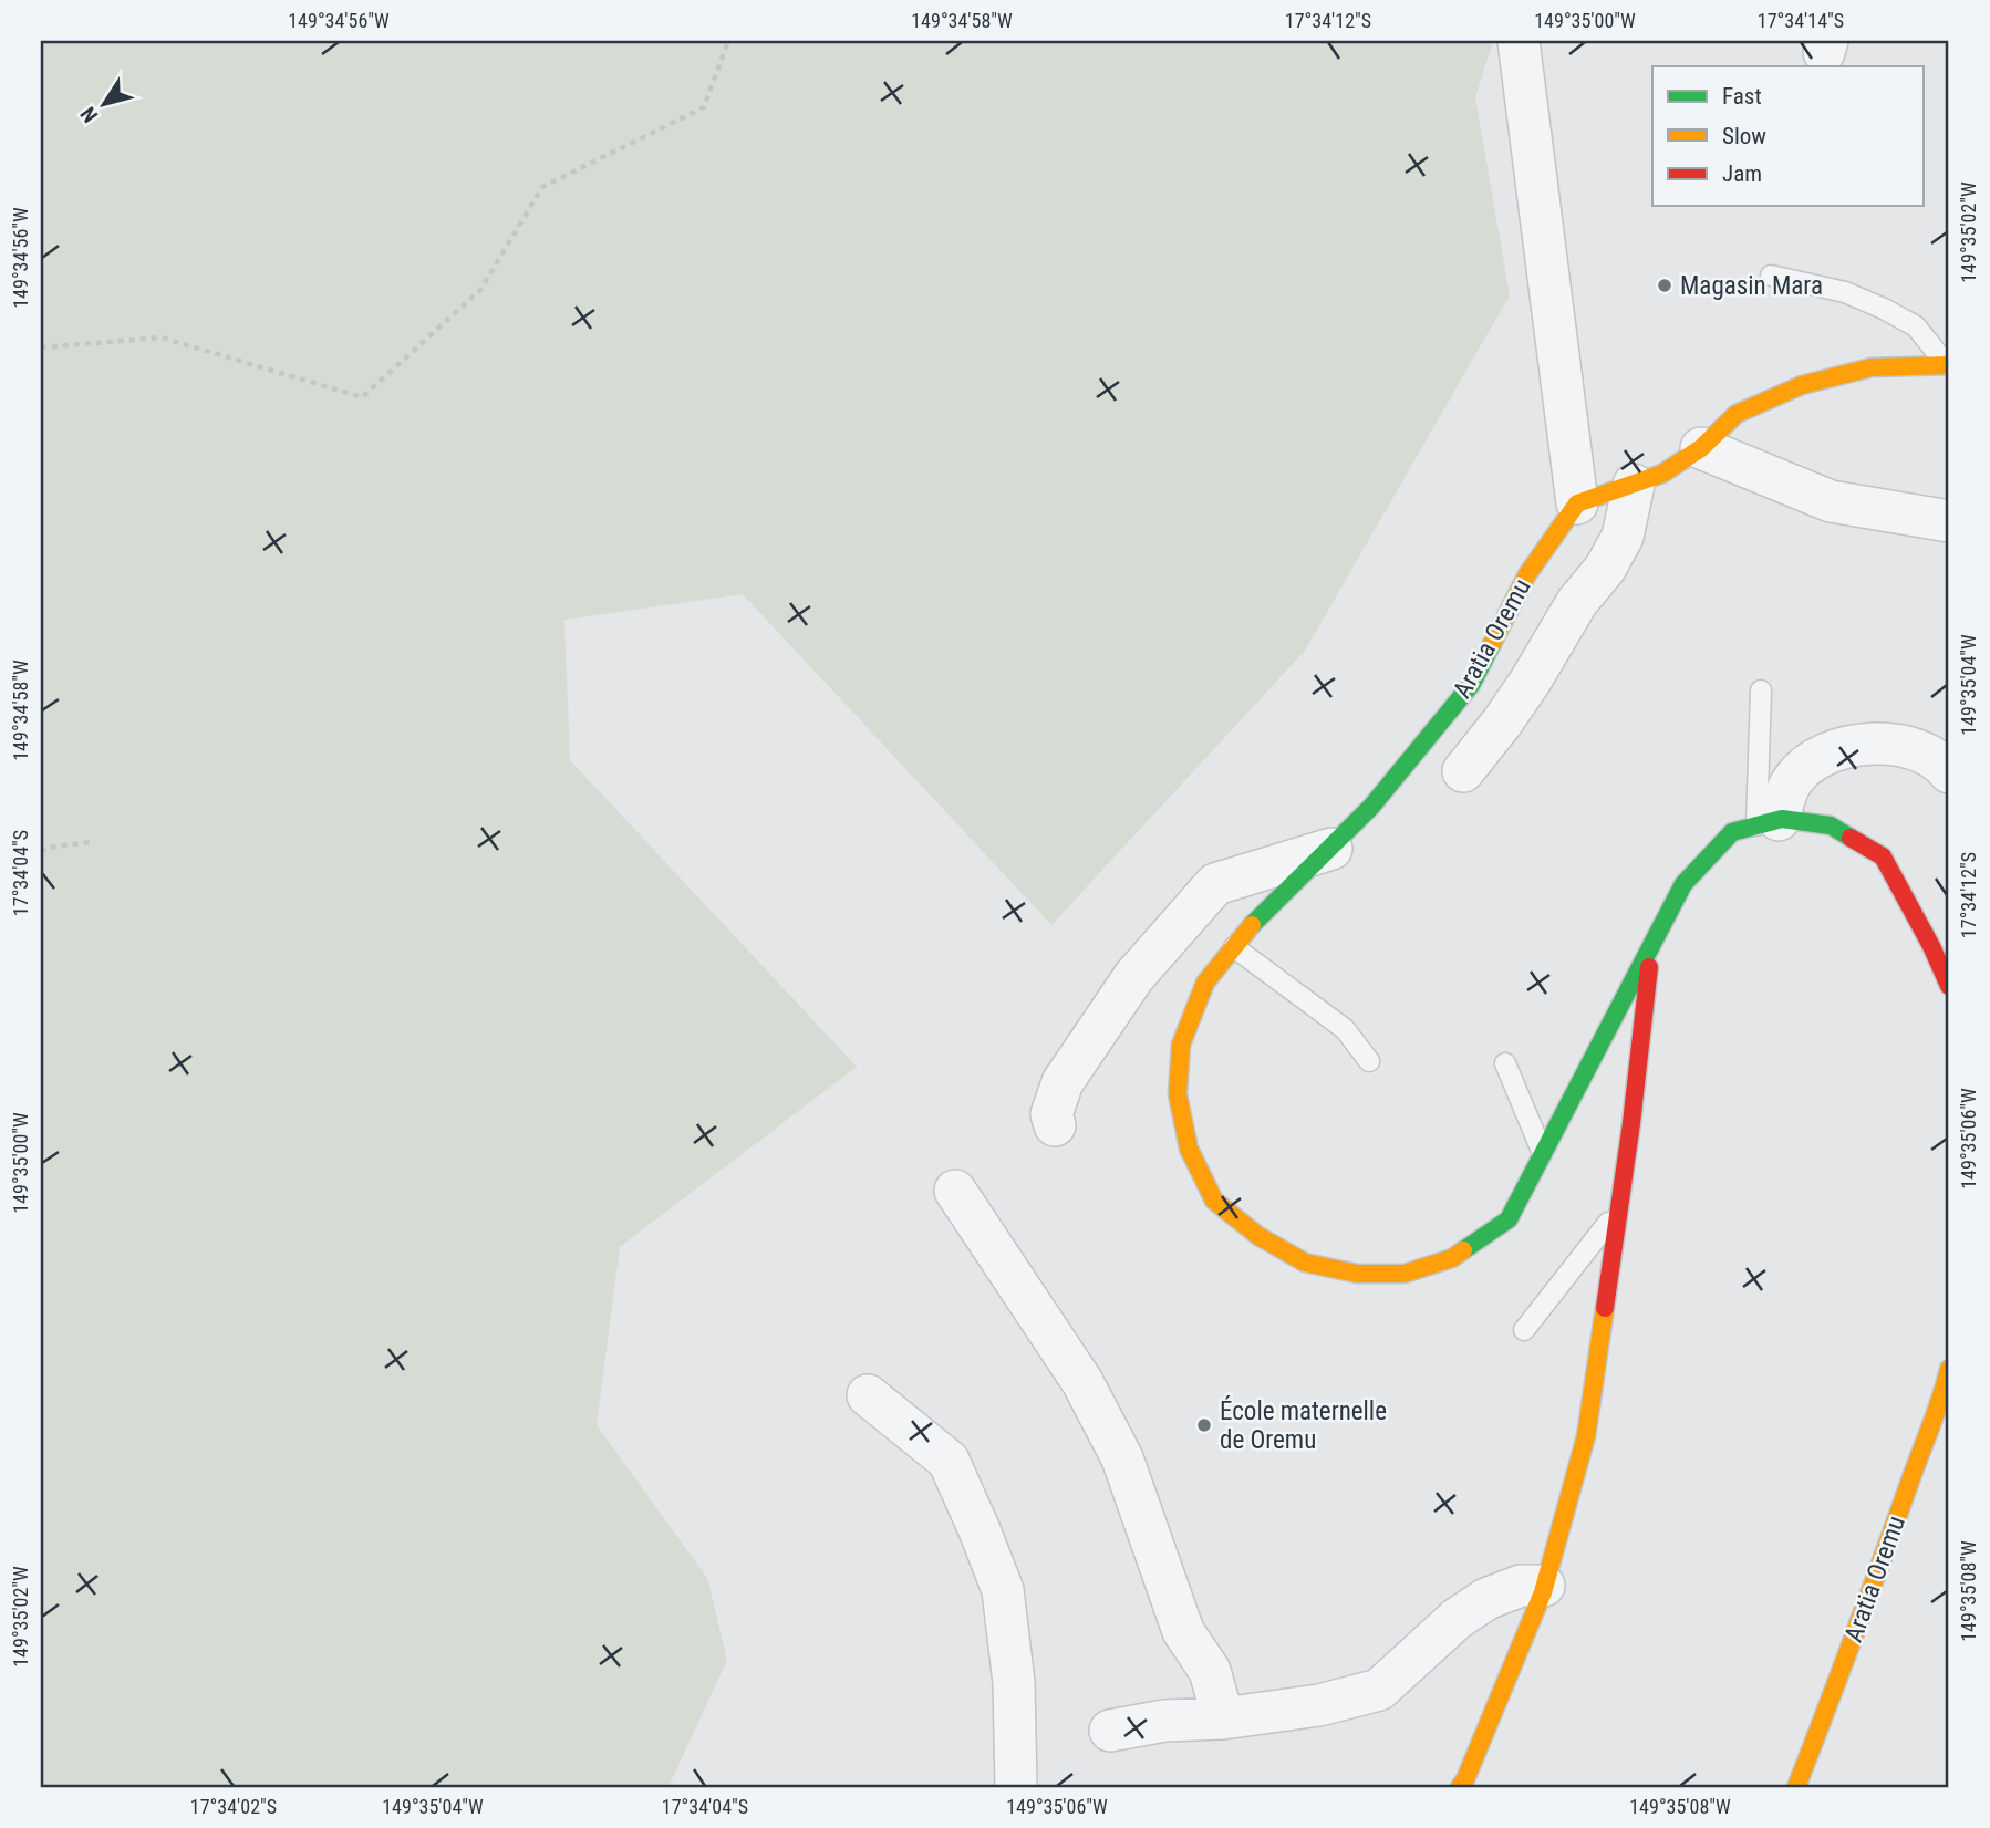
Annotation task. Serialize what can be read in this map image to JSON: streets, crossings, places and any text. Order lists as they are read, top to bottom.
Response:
{
  "streets": {
    "main road": ["Aratia Oremu"]
  },
  "places": ["Magasin Mara", "École maternelle de Oremu"],
  "legend": ["Fast", "Slow", "Jam"],
  "north": "bottom left",
  "coordinates": [
    "149°34'56\"W",
    "149°34'58\"W",
    "17°34'12\"S",
    "149°35'00\"W",
    "17°34'14\"S",
    "149°35'02\"W",
    "149°35'04\"W",
    "17°34'04\"S",
    "149°35'06\"W",
    "149°35'08\"W",
    "17°34'02\"S"
  ]
}
